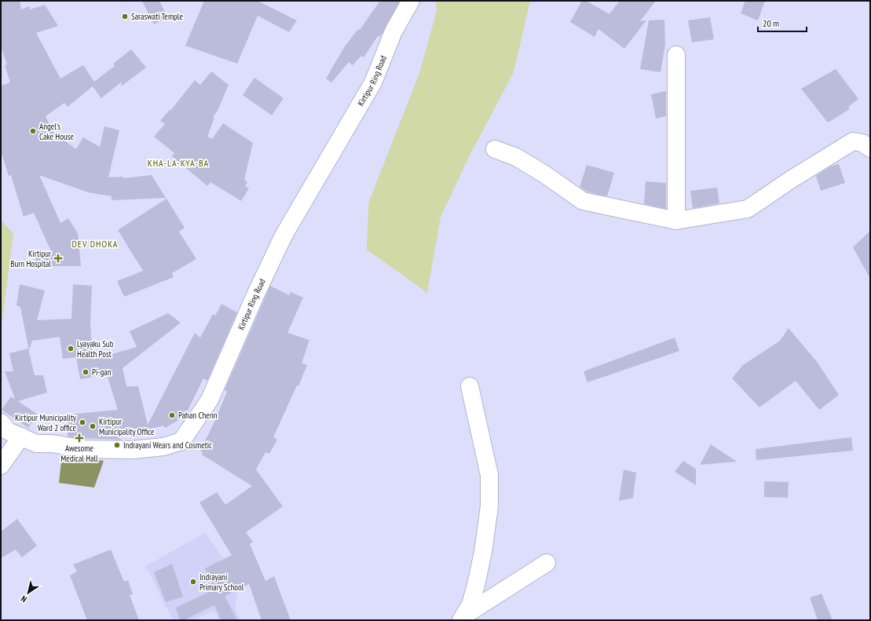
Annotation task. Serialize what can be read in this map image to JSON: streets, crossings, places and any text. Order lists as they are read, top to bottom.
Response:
{
  "streets": {
    "street": ["Kirtipur Ring Road"]
  },
  "districts": ["KHA-LA-KYA-BA", "DEV DHOKA"],
  "places": {
    "other": [
      "Saraswati Temple",
      "Angel's Cake House",
      "Lyayaku Sub Health Post",
      "Pi-gan",
      "Pahan Chenn",
      "Kirtipur Municipality Ward 2 office",
      "Kirtipur Municipality Office",
      "Indrayani Wears and Cosmetic",
      "Indrayani Primary School"
    ],
    "health": ["Kirtipur Burn Hospital", "Awesome Medical Hall"]
  },
  "scale_bar": "20 m",
  "north": "bottom left"
}
